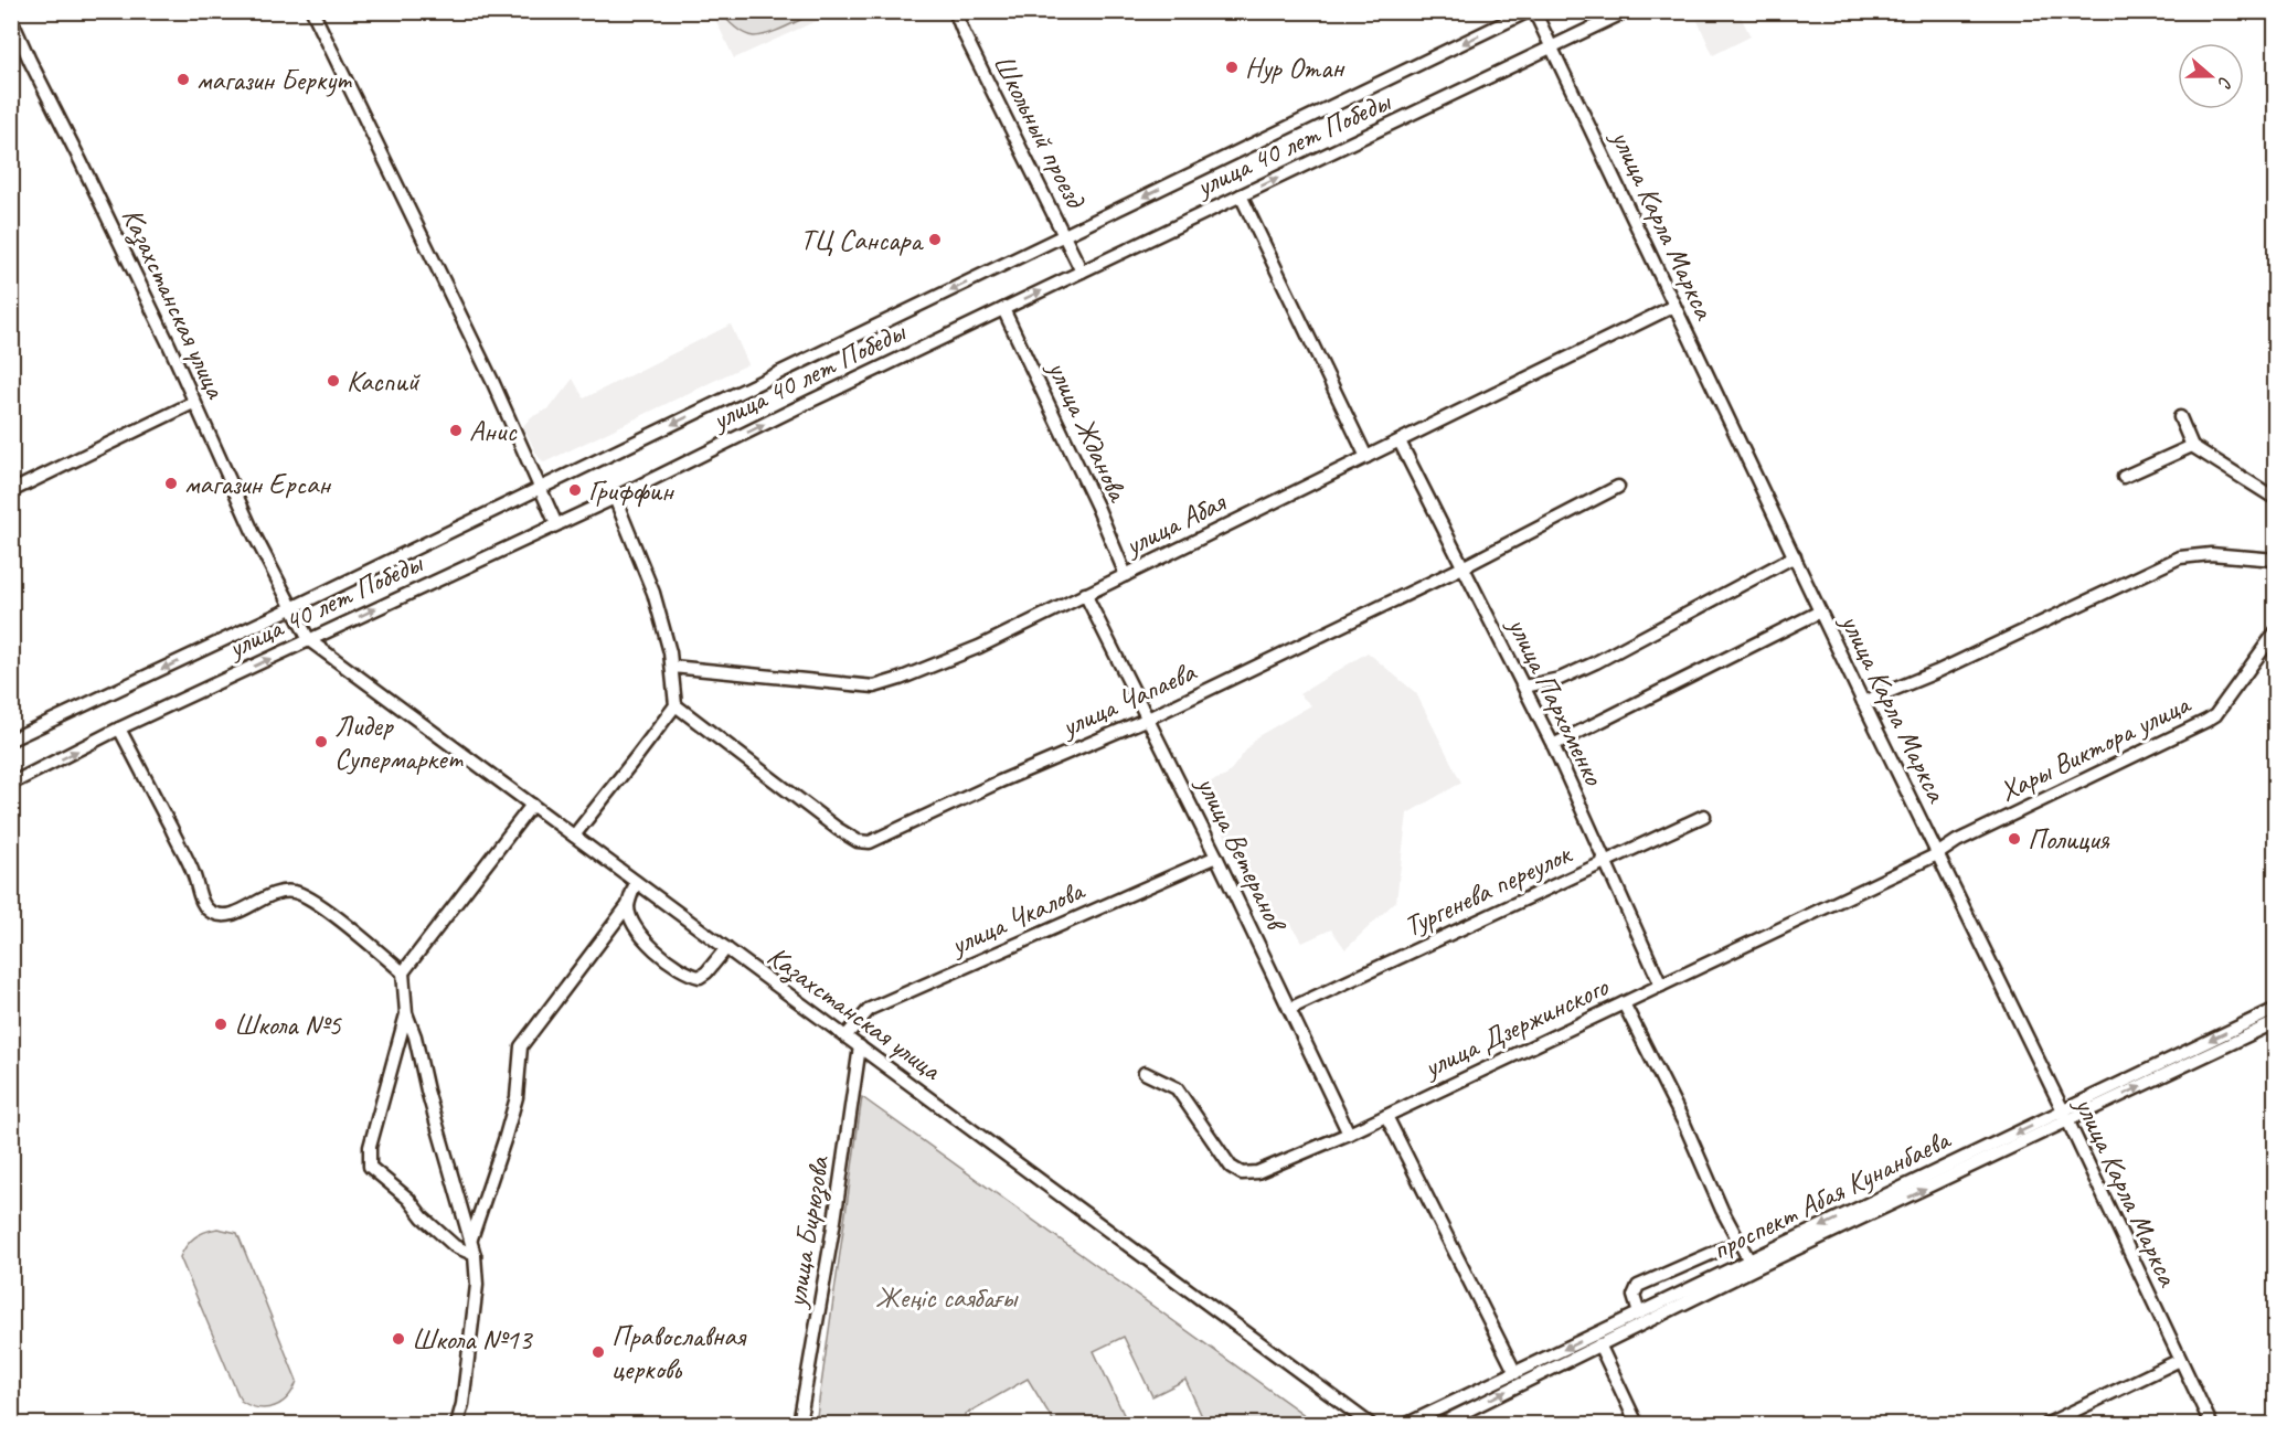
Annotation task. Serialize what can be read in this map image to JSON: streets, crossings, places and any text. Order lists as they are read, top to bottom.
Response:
{
  "streets": {
    "street": [
      "Школьный проезд",
      "улица 40 лет Победы",
      "улица Карла Маркса",
      "Казахстанская улица",
      "улица Жданова",
      "улица Абая",
      "улица Чапаева",
      "улица Пархоменко",
      "Хары Виктора улица",
      "улица Ветеранов",
      "Тургенева переулок",
      "улица Чкалова",
      "улица Дзержинского",
      "проспект Абая Кунанбаева",
      "улица Бирюзова"
    ]
  },
  "crossings": [
    ["Школьный проезд", "улица 40 лет Победы"],
    ["улица 40 лет Победы", "улица Карла Маркса"],
    ["улица 40 лет Победы", "Казахстанская улица"],
    ["улица 40 лет Победы", "улица Жданова"],
    ["улица Карла Маркса", "улица Абая"],
    ["улица Карла Маркса", "Хары Виктора улица"],
    ["улица Карла Маркса", "улица Дзержинского"],
    ["улица Карла Маркса", "проспект Абая Кунанбаева"],
    ["Казахстанская улица", "улица Чкалова"],
    ["Казахстанская улица", "улица Бирюзова"],
    ["улица Жданова", "улица Абая"],
    ["улица Абая", "улица Пархоменко"],
    ["улица Абая", "улица Ветеранов"],
    ["улица Чапаева", "улица Пархоменко"],
    ["улица Чапаева", "улица Ветеранов"],
    ["улица Пархоменко", "Тургенева переулок"],
    ["улица Пархоменко", "улица Дзержинского"],
    ["Хары Виктора улица", "улица Дзержинского"],
    ["улица Ветеранов", "Тургенева переулок"],
    ["улица Ветеранов", "улица Чкалова"],
    ["улица Ветеранов", "улица Дзержинского"]
  ],
  "parks": ["Жеңіс саябағы"],
  "places": [
    "Нур Отан",
    "магазин Беркут",
    "ТЦ Сансара",
    "Каспий",
    "Анис",
    "магазин Ерсан",
    "Гриффин",
    "Лидер Супермаркет",
    "Полиция",
    "Школа №5",
    "Школа №13",
    "Православная церковь"
  ],
  "north": "right"
}
